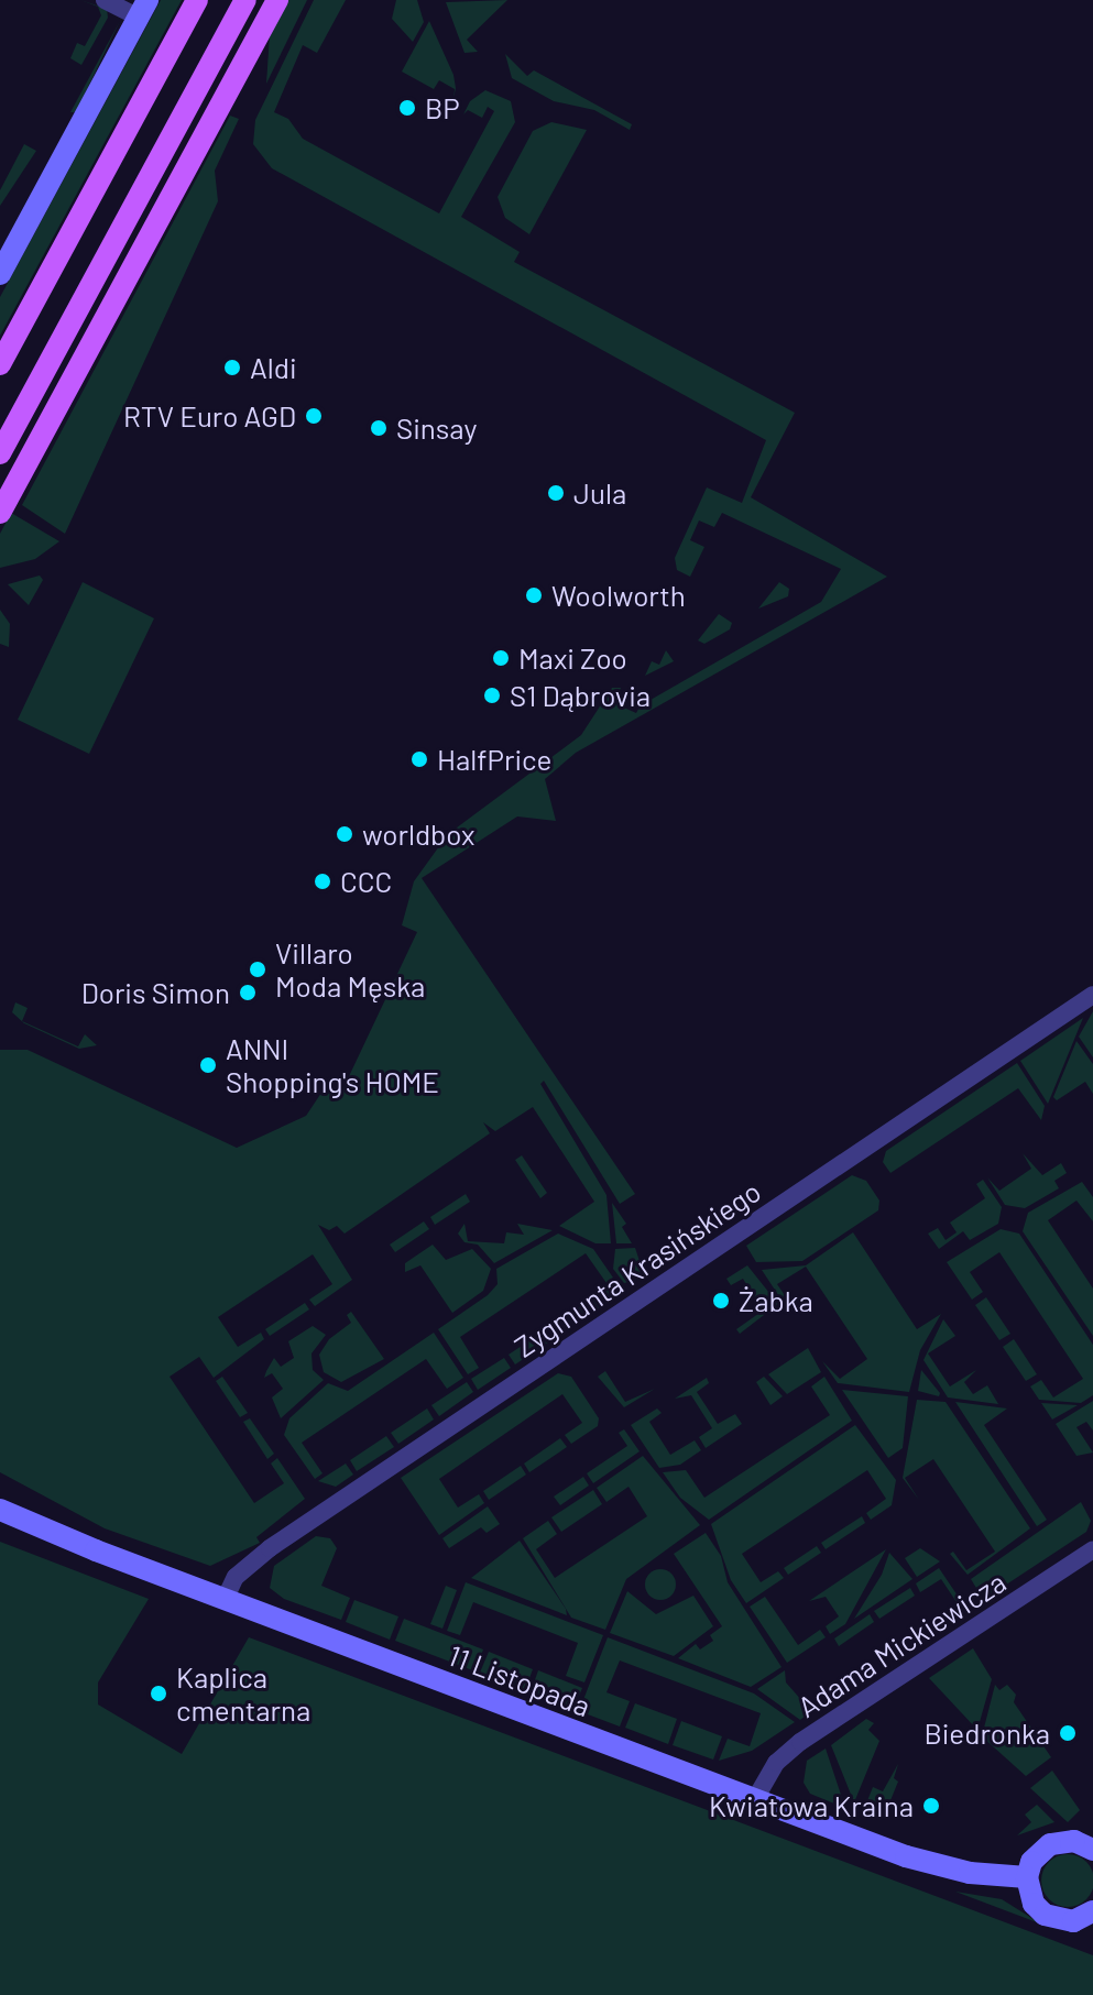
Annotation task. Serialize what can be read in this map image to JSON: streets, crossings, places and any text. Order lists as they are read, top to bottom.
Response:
{
  "streets": {
    "street": ["Zygmunta Krasińskiego", "Adama Mickiewicza", "11 Listopada"]
  },
  "crossings": [
    ["Zygmunta Krasińskiego", "11 Listopada"],
    ["Adama Mickiewicza", "11 Listopada"]
  ],
  "places": [
    "BP",
    "Aldi",
    "RTV Euro AGD",
    "Sinsay",
    "Jula",
    "Woolworth",
    "Maxi Zoo",
    "S1 Dąbrovia",
    "HalfPrice",
    "worldbox",
    "CCC",
    "Villaro Moda Męska",
    "Doris Simon",
    "ANNI Shopping's HOME",
    "Żabka",
    "Kaplica cmentarna",
    "Biedronka",
    "Kwiatowa Kraina"
  ]
}
